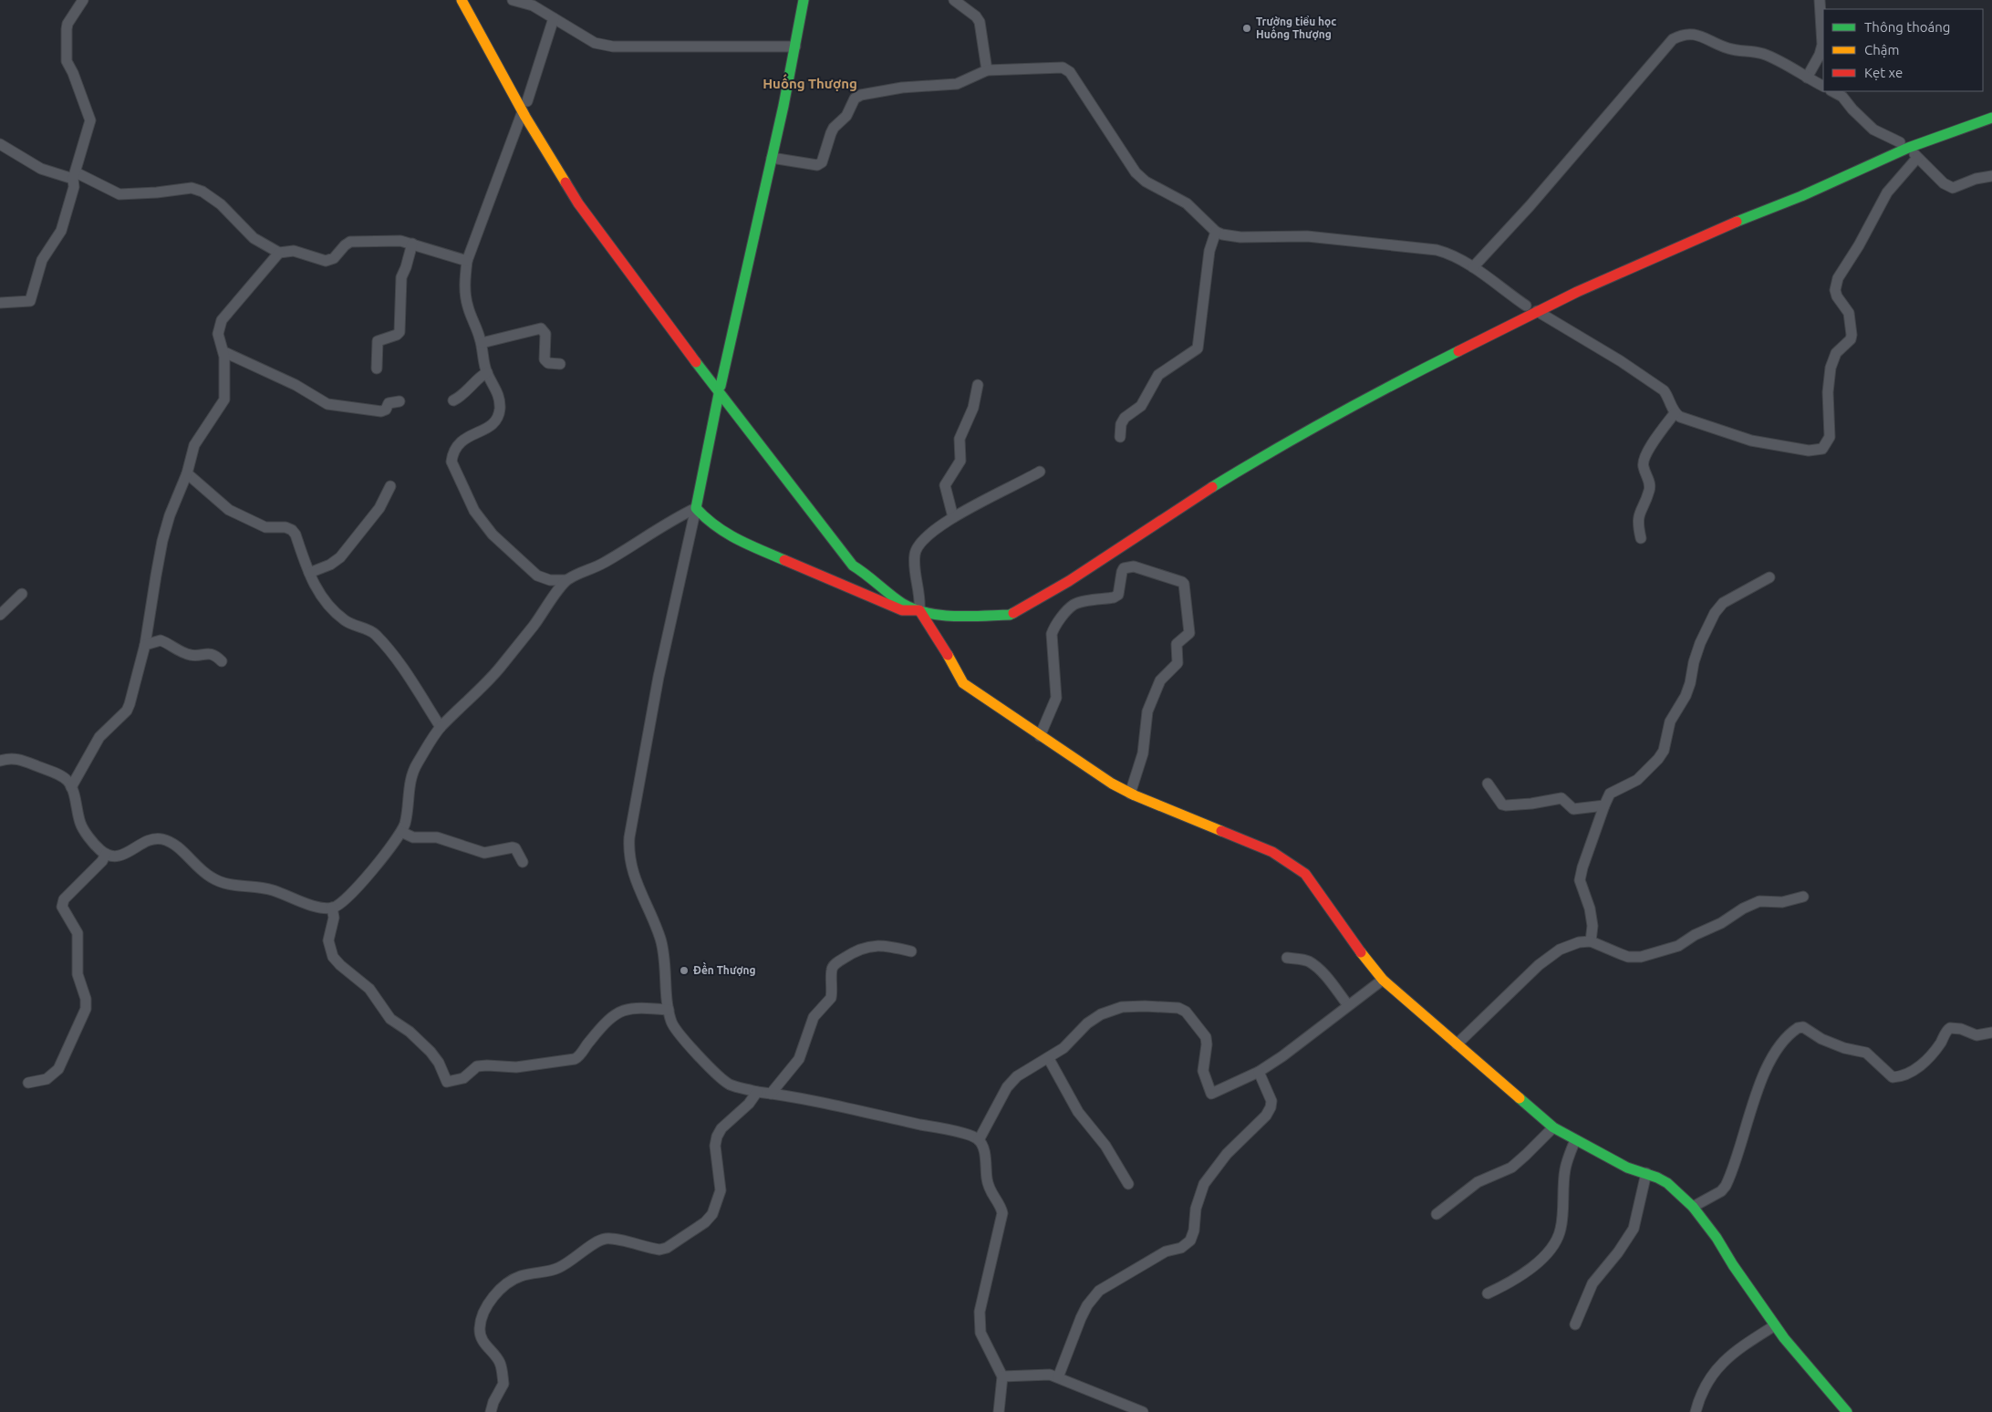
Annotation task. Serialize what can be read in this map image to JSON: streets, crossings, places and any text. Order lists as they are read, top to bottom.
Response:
{
  "districts": ["Huống Thượng"],
  "places": ["Trường tiểu học Huống Thượng", "Đền Thượng"],
  "legend": ["Thông thoáng", "Chậm", "Kẹt xe"]
}
